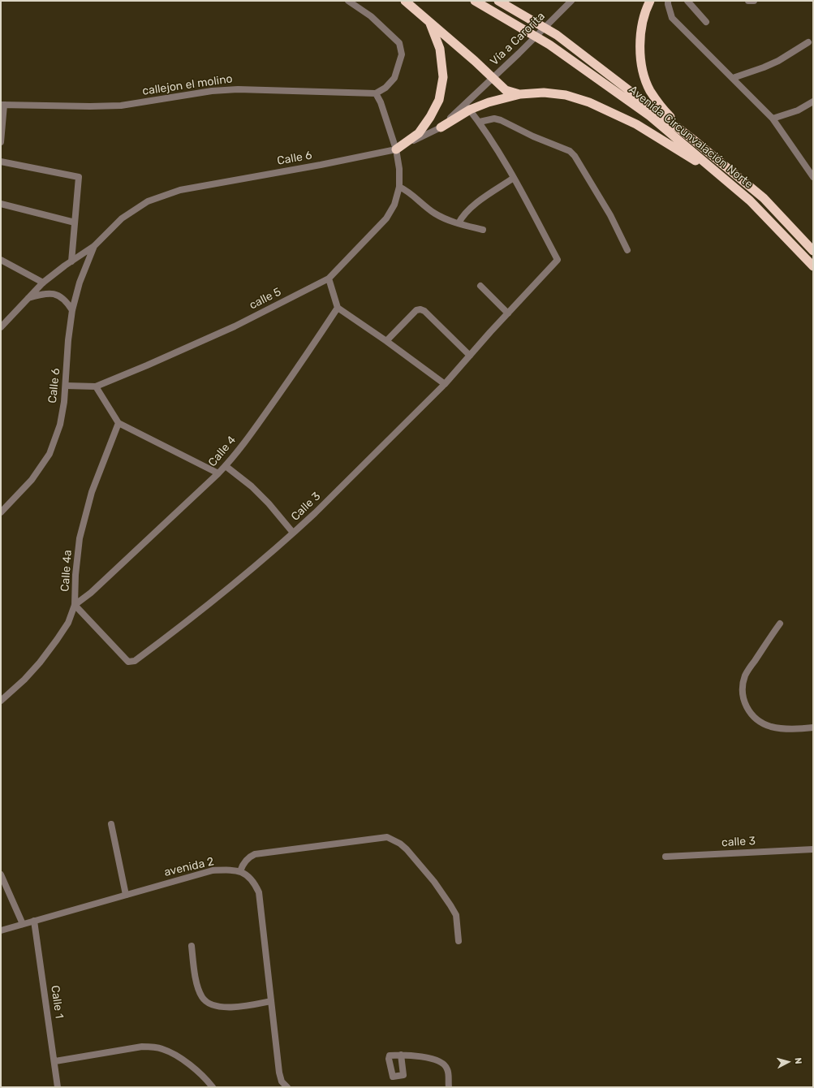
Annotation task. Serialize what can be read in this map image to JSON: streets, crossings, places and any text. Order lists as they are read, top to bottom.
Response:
{
  "streets": {
    "highway": ["Avenida Circunvalación Norte"],
    "street": [
      "Vía a Carorita",
      "callejon el molino",
      "Calle 6",
      "calle 5",
      "Calle 4",
      "Calle 3",
      "Calle 4a",
      "calle 3",
      "avenida 2",
      "Calle 1"
    ]
  },
  "crossings": [
    ["Calle 6", "calle 5"],
    ["Calle 4", "Calle 3"],
    ["Calle 4", "Calle 4a"],
    ["Calle 3", "Calle 4a"],
    ["avenida 2", "Calle 1"]
  ],
  "north": "right"
}
